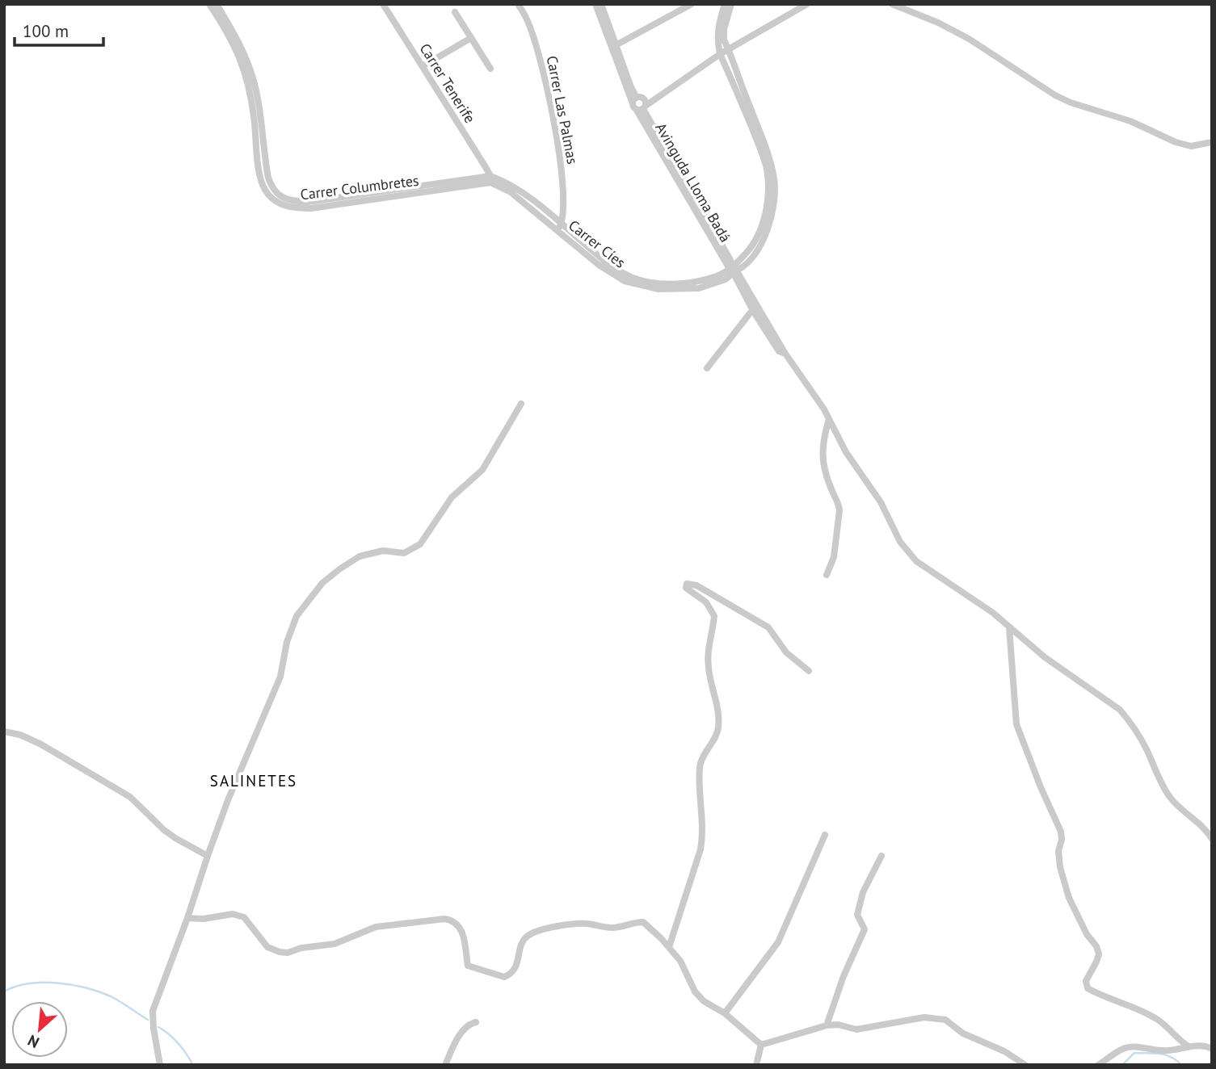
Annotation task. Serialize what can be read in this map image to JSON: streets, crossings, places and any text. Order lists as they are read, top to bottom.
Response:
{
  "streets": {
    "street": [
      "Carrer Tenerife",
      "Carrer Las Palmas",
      "Avinguda Lloma Badá",
      "Carrer Columbretes",
      "Carrer Cíes"
    ]
  },
  "crossings": [
    ["Carrer Tenerife", "Carrer Columbretes"],
    ["Carrer Tenerife", "Carrer Cíes"],
    ["Carrer Las Palmas", "Carrer Cíes"],
    ["Avinguda Lloma Badá", "Carrer Cíes"],
    ["Carrer Columbretes", "Carrer Cíes"]
  ],
  "districts": ["SALINETES"],
  "scale_bar": "100 m",
  "north": "bottom left"
}
